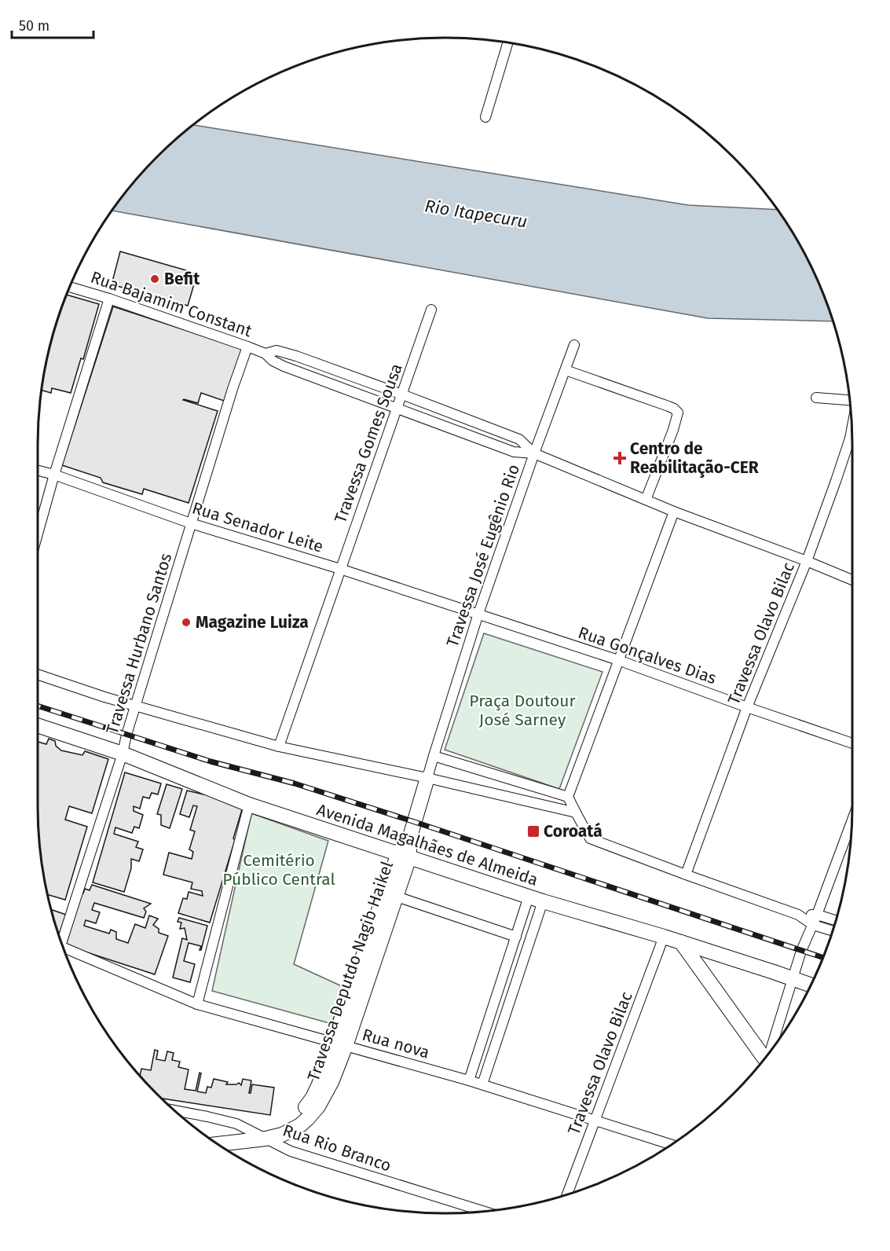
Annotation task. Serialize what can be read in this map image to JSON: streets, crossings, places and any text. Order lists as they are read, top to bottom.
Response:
{
  "streets": {
    "street": [
      "Rua Bajamim Constant",
      "Travessa Gomes Sousa",
      "Rua Senador Leite",
      "Travessa José Eugênio Rio",
      "Travessa Olavo Bilac",
      "Travessa Hurbano Santos",
      "Rua Gonçalves Dias",
      "Avenida Magalhães de Almeida",
      "Travessa Deputdo Nagib Haikel",
      "Rua nova",
      "Rua Rio Branco"
    ]
  },
  "crossings": [
    ["Rua Bajamim Constant", "Travessa Gomes Sousa"],
    ["Rua Bajamim Constant", "Travessa José Eugênio Rio"],
    ["Rua Bajamim Constant", "Travessa Olavo Bilac"],
    ["Rua Bajamim Constant", "Travessa Hurbano Santos"],
    ["Travessa Gomes Sousa", "Rua Senador Leite"],
    ["Rua Senador Leite", "Travessa José Eugênio Rio"],
    ["Rua Senador Leite", "Travessa Hurbano Santos"],
    ["Rua Senador Leite", "Rua Gonçalves Dias"],
    ["Travessa José Eugênio Rio", "Rua Gonçalves Dias"],
    ["Travessa José Eugênio Rio", "Travessa Deputdo Nagib Haikel"],
    ["Travessa Olavo Bilac", "Rua Gonçalves Dias"],
    ["Travessa Olavo Bilac", "Avenida Magalhães de Almeida"],
    ["Travessa Olavo Bilac", "Rua nova"],
    ["Travessa Hurbano Santos", "Avenida Magalhães de Almeida"],
    ["Avenida Magalhães de Almeida", "Travessa Deputdo Nagib Haikel"],
    ["Travessa Deputdo Nagib Haikel", "Rua nova"],
    ["Travessa Deputdo Nagib Haikel", "Rua Rio Branco"]
  ],
  "water": ["Rio Itapecuru"],
  "parks": ["Praça Doutour José Sarney", "Cemitério Público Central"],
  "places": {
    "other": ["Befit", "Magazine Luiza"],
    "health": ["Centro de Reabilitação-CER"],
    "transit": ["Coroatá"]
  },
  "scale_bar": "50 m"
}
